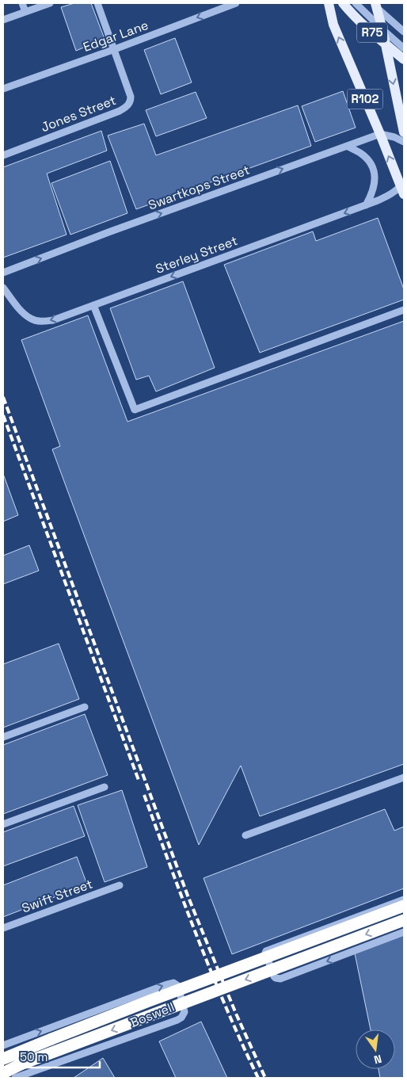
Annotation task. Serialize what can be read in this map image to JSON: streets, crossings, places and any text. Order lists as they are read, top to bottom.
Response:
{
  "streets": {
    "main road": ["R75", "R102"],
    "street": [
      "Edgar Lane",
      "Jones Street",
      "Swartkops Street",
      "Sterley Street",
      "Swift Street",
      "Boswell"
    ]
  },
  "crossings": [
    ["R75", "R102"],
    ["Edgar Lane", "Jones Street"],
    ["R102", "Swartkops Street"],
    ["R102", "Sterley Street"]
  ],
  "one_way": ["Edgar Lane", "Swartkops Street", "Sterley Street"],
  "scale_bar": "50 m",
  "north": "bottom"
}
